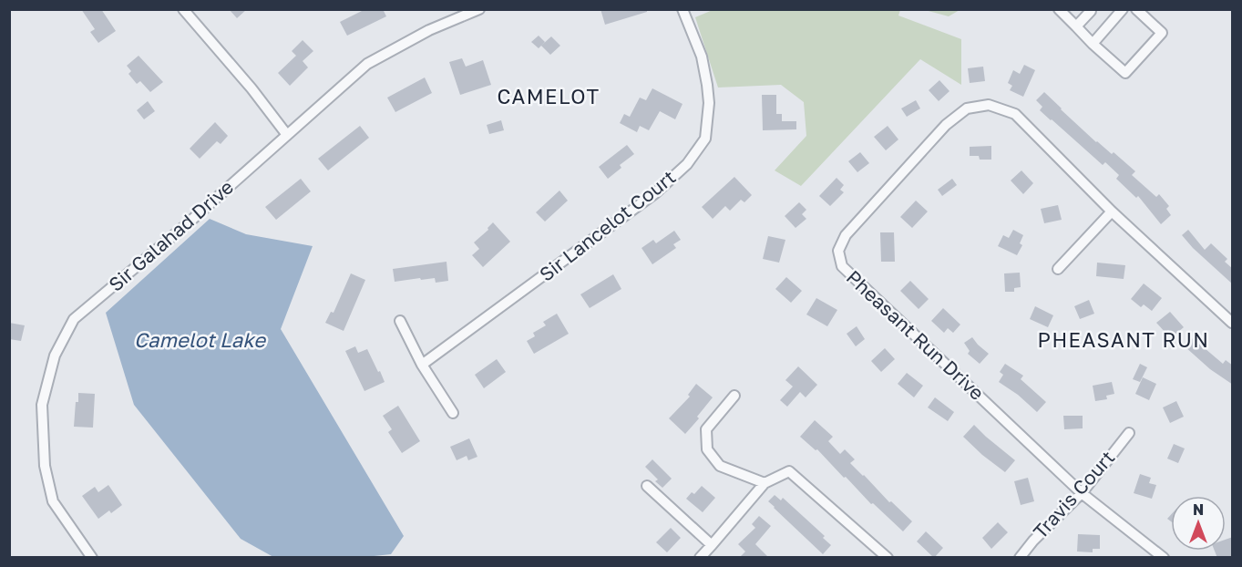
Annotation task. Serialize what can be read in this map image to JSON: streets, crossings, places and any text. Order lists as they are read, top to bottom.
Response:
{
  "streets": {
    "street": [
      "Sir Lancelot Court",
      "Sir Galahad Drive",
      "Pheasant Run Drive",
      "Travis Court"
    ]
  },
  "crossings": [
    ["Pheasant Run Drive", "Travis Court"]
  ],
  "districts": ["CAMELOT", "PHEASANT RUN"],
  "water": ["Camelot Lake"],
  "north": "top"
}
